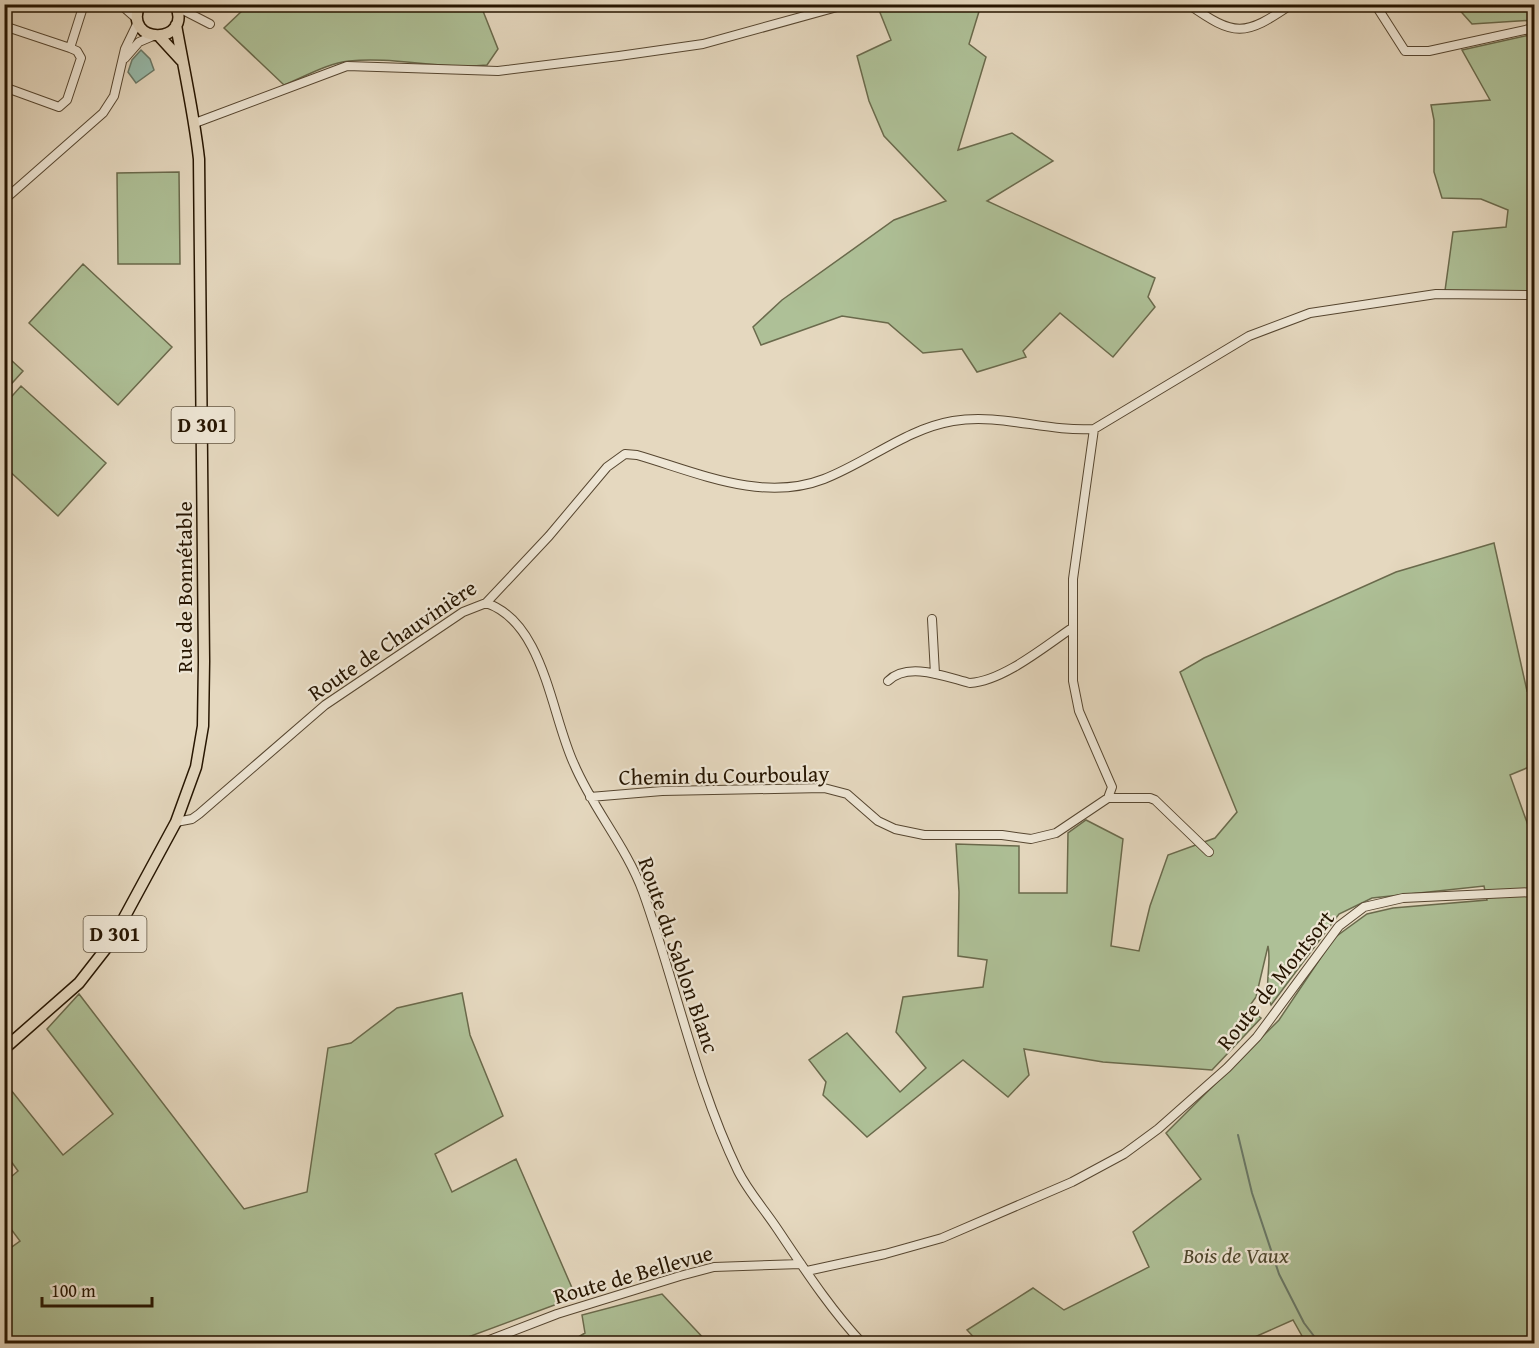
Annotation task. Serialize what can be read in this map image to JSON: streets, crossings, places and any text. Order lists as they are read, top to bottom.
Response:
{
  "streets": {
    "main road": ["D 301", "Rue de Bonnétable"],
    "street": [
      "Route de Chauvinière",
      "Chemin du Courboulay",
      "Route du Sablon Blanc",
      "Route de Montsort",
      "Route de Bellevue"
    ]
  },
  "crossings": [
    ["Rue de Bonnétable", "Route de Chauvinière"],
    ["Route de Chauvinière", "Route du Sablon Blanc"],
    ["Chemin du Courboulay", "Route du Sablon Blanc"],
    ["Route du Sablon Blanc", "Route de Montsort"],
    ["Route du Sablon Blanc", "Route de Bellevue"],
    ["Route de Montsort", "Route de Bellevue"]
  ],
  "parks": ["Bois de Vaux"],
  "scale_bar": "100 m"
}
